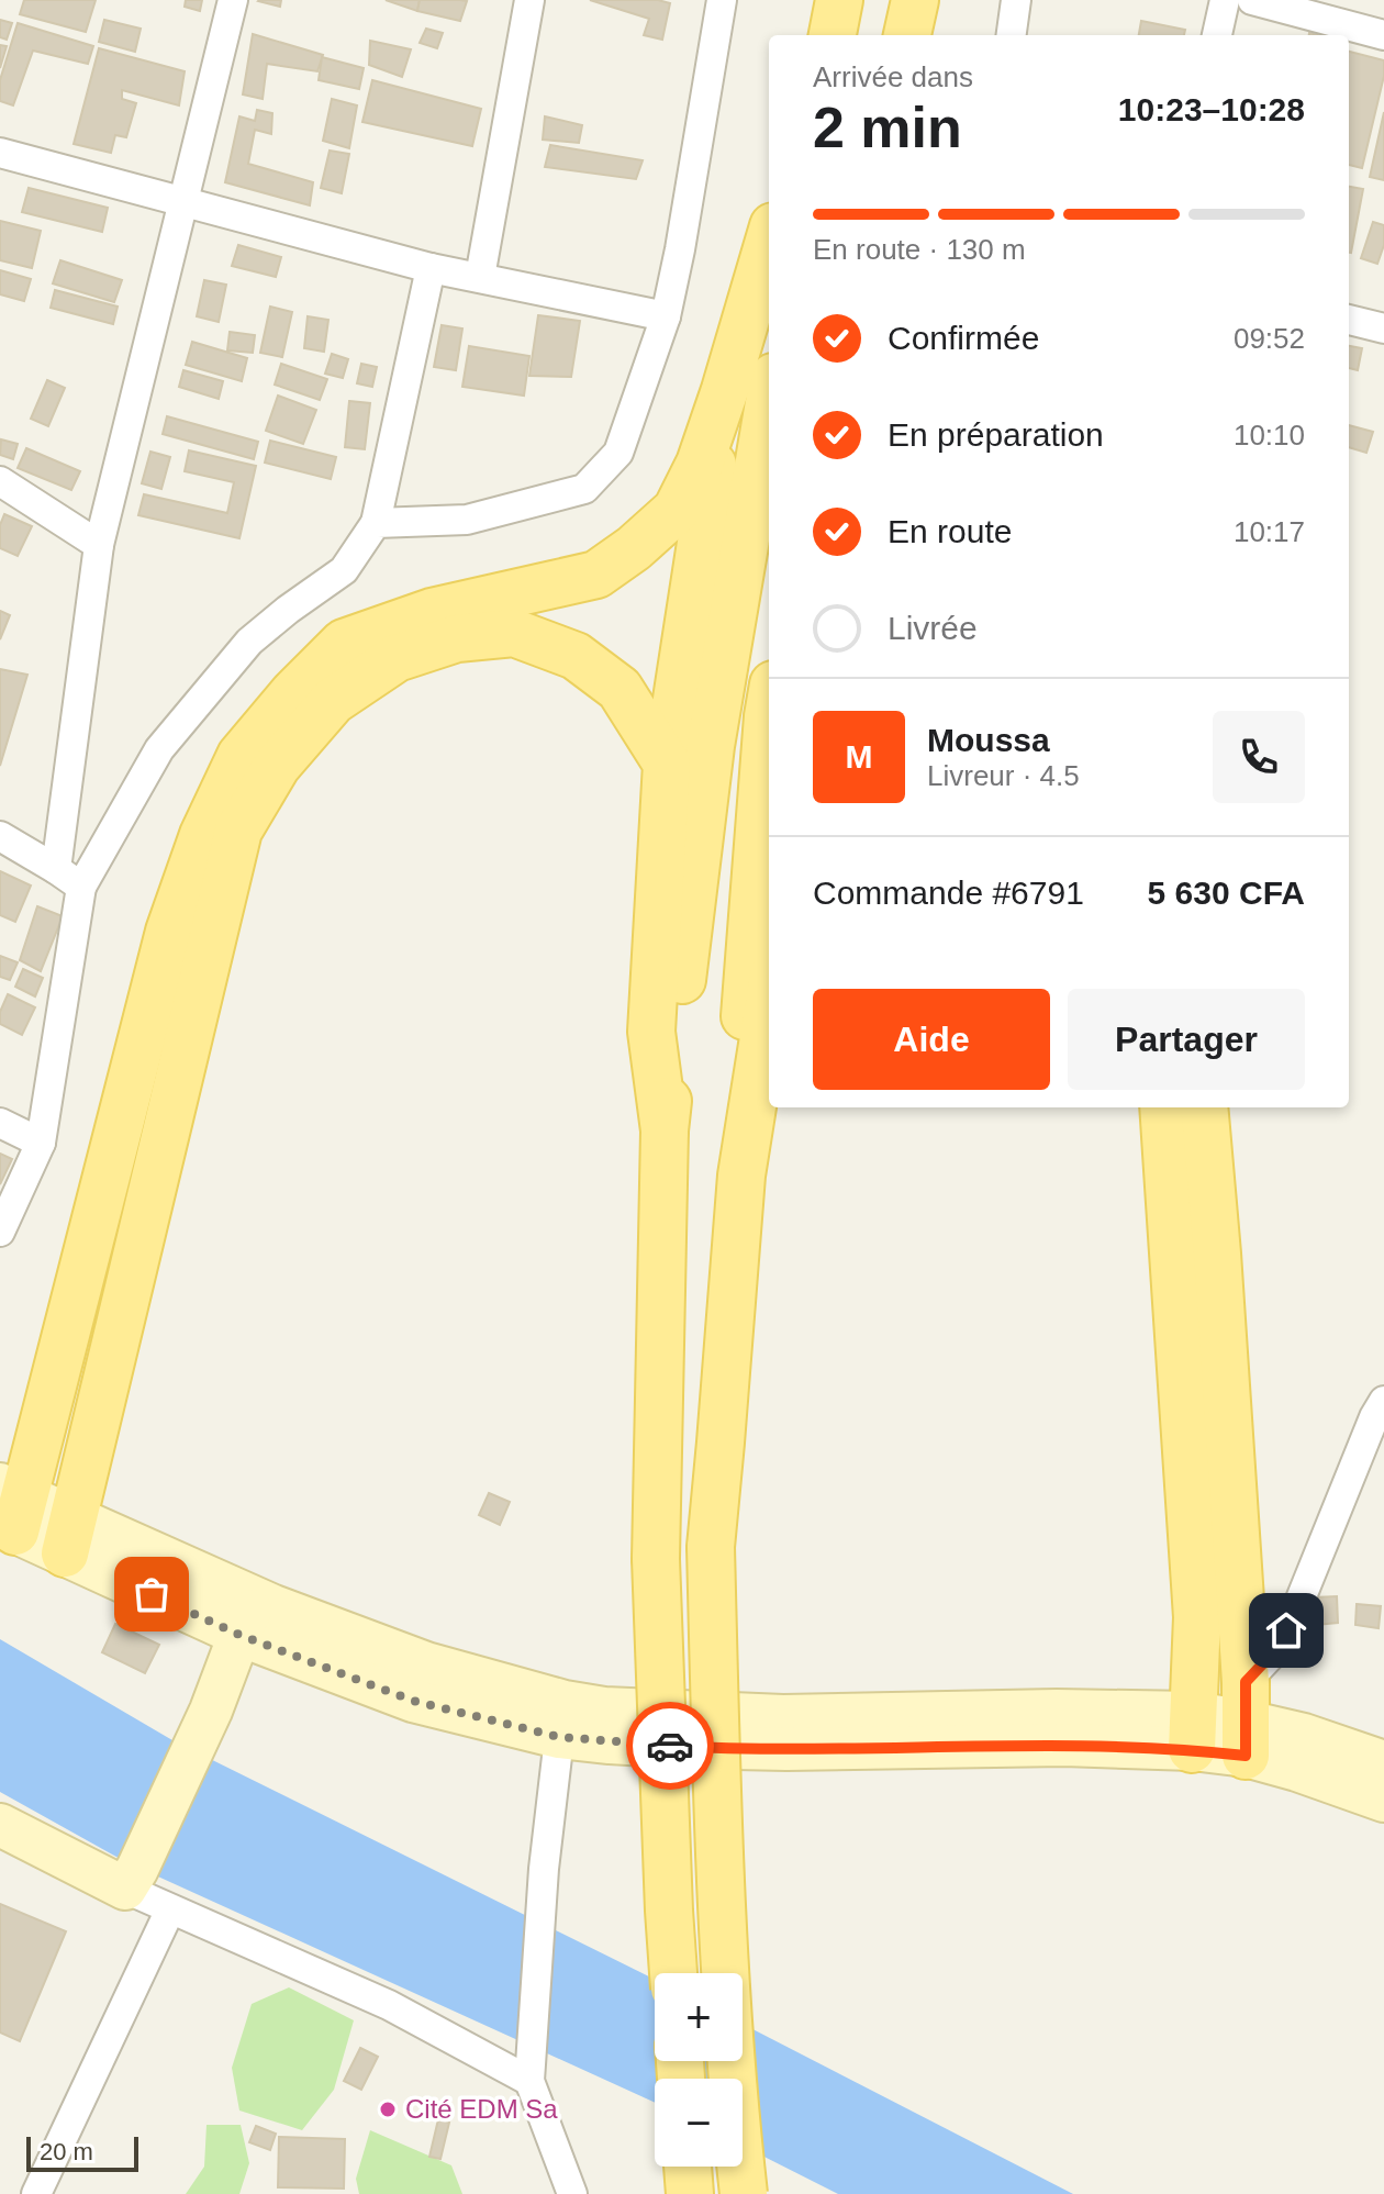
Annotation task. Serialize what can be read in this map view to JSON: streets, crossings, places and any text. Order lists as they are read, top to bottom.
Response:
{
  "places": ["Cité EDM Sa"],
  "scale_bar": "20 m",
  "page": {
    "heading": ["2 min", "Arrivée dans", "10:23–10:28"],
    "panel": [
      "Moussa",
      "Livreur · 4.5",
      "Commande #6791",
      "5 630 CFA"
    ],
    "bar": "En route · 130 m",
    "list": [
      ["Confirmée", "09:52"],
      ["En préparation", "10:10"],
      ["En route", "10:17"],
      "Livrée"
    ],
    "round": "M",
    "buttons": ["Aide", "Partager"],
    "map_buttons": ["+", "−"],
    "scale": "20 m"
  }
}
